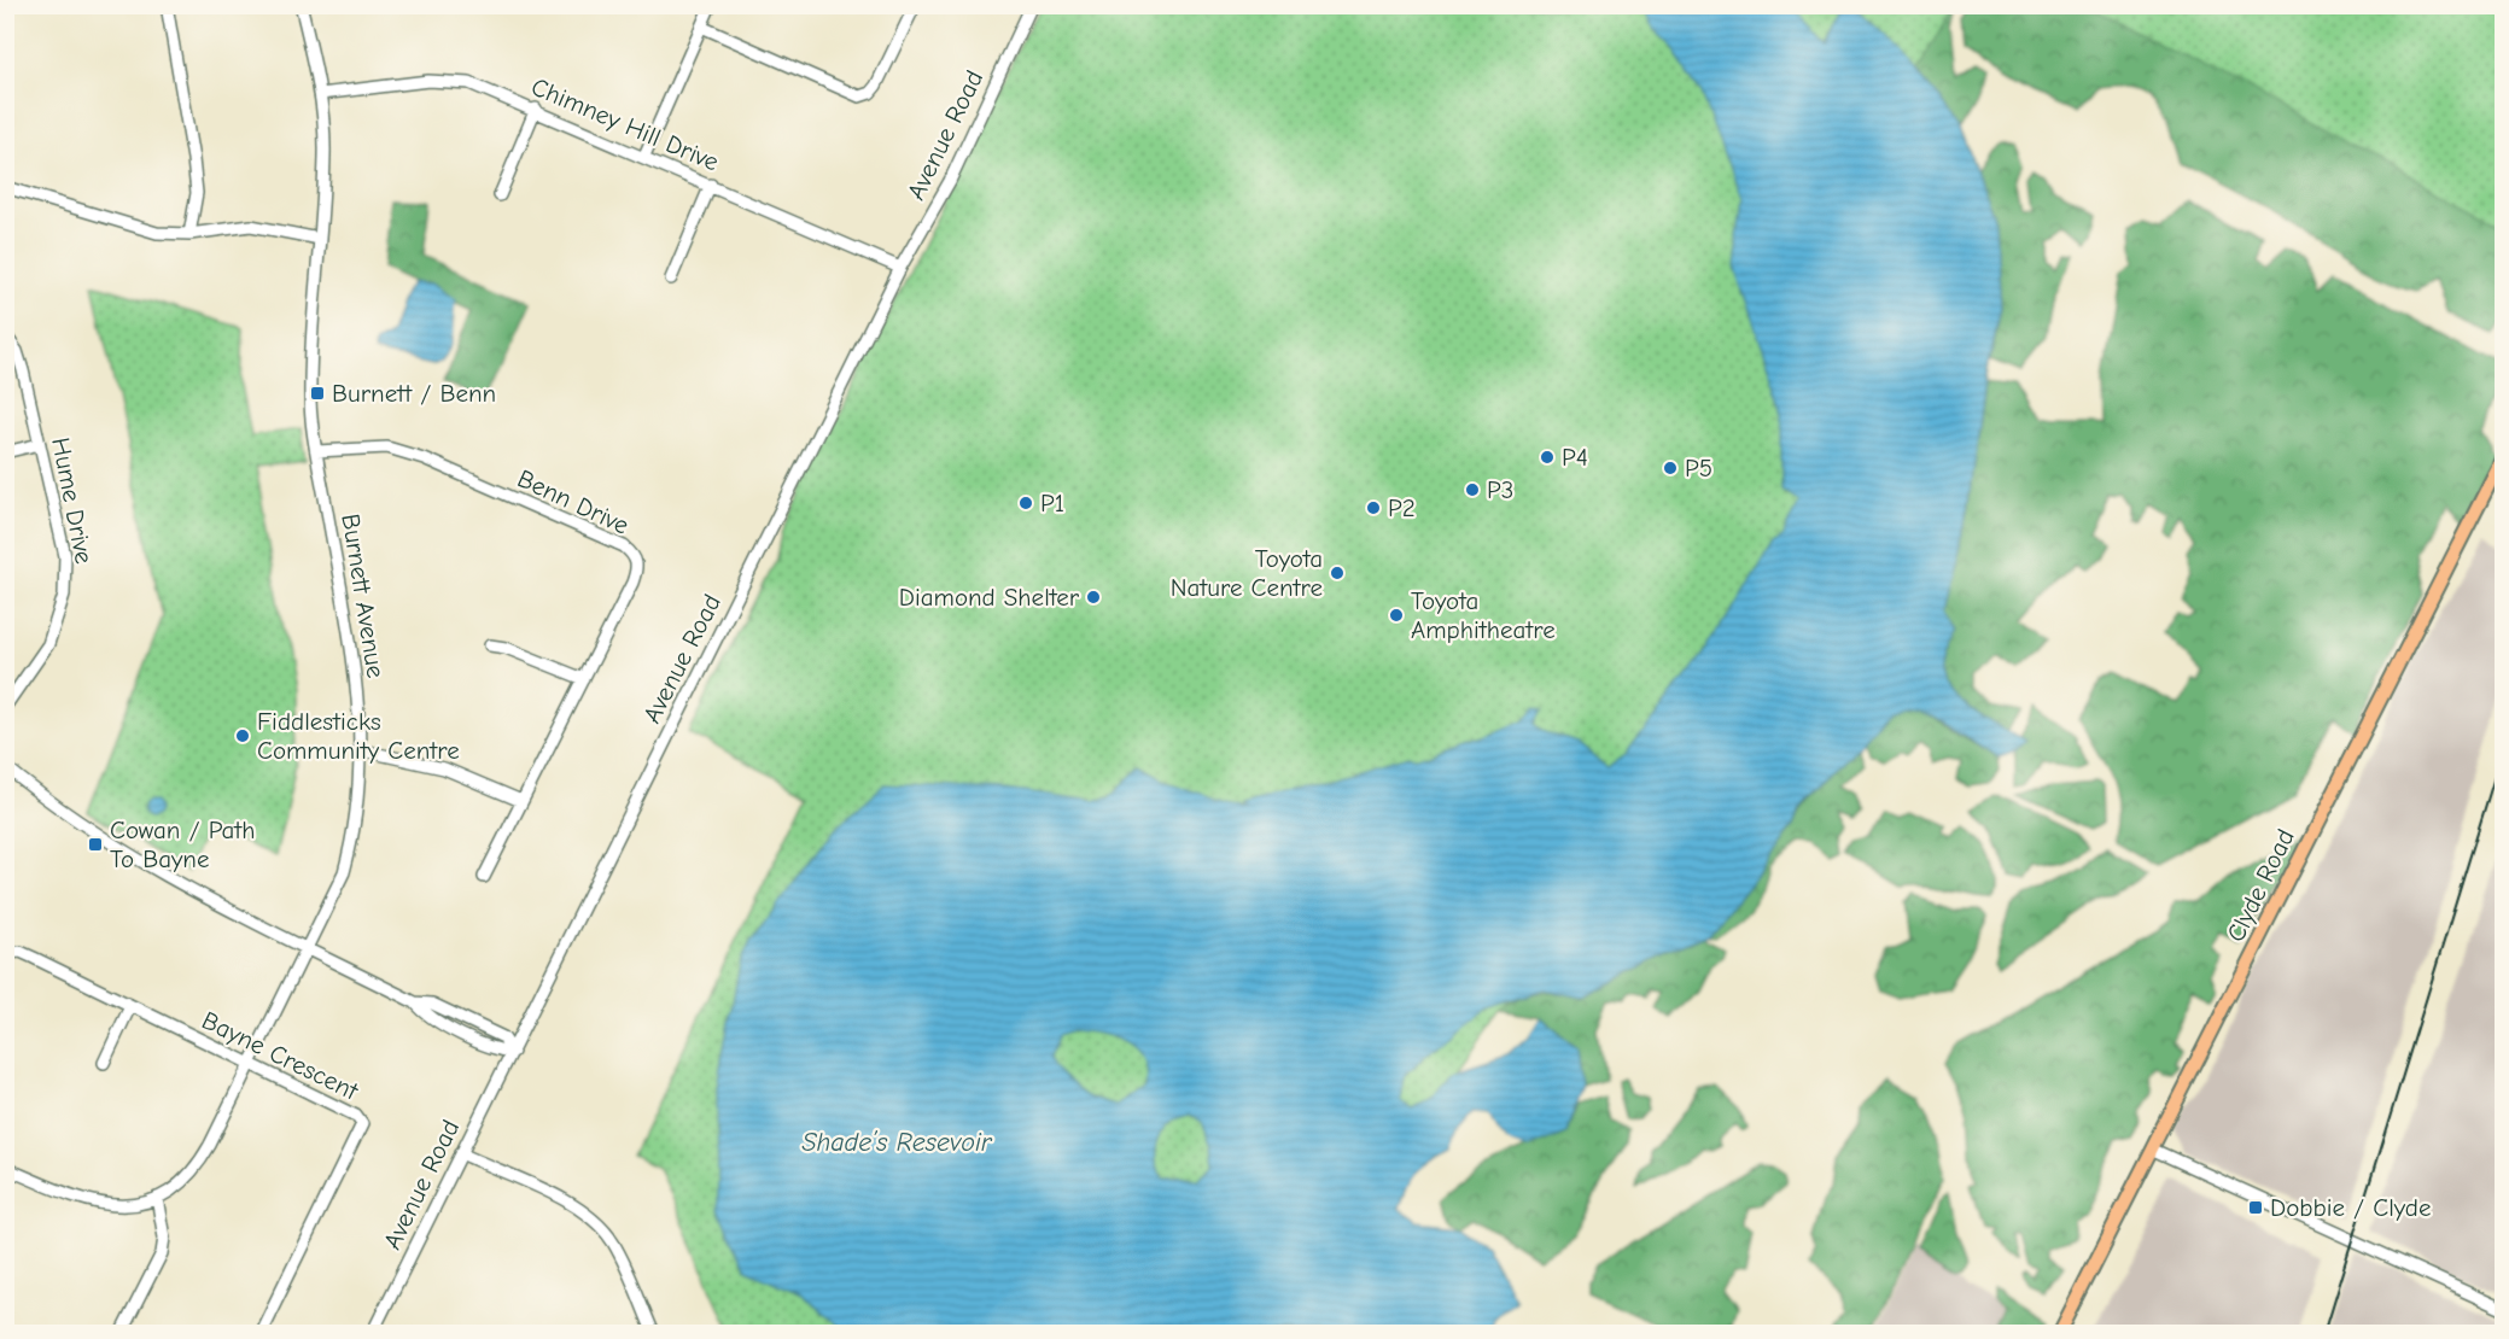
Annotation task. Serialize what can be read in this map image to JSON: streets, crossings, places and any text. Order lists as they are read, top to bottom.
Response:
{
  "streets": {
    "main road": ["Clyde Road"],
    "street": [
      "Chimney Hill Drive",
      "Avenue Road",
      "Hume Drive",
      "Benn Drive",
      "Burnett Avenue",
      "Bayne Crescent"
    ]
  },
  "crossings": [
    ["Chimney Hill Drive", "Avenue Road"],
    ["Chimney Hill Drive", "Burnett Avenue"],
    ["Benn Drive", "Burnett Avenue"],
    ["Burnett Avenue", "Bayne Crescent"]
  ],
  "water": ["Shade’s Resevoir"],
  "places": {
    "transit": ["Burnett / Benn", "Cowan / Path To Bayne", "Dobbie / Clyde"],
    "other": [
      "P4",
      "P5",
      "P3",
      "P1",
      "P2",
      "Toyota Nature Centre",
      "Diamond Shelter",
      "Toyota Amphitheatre",
      "Fiddlesticks Community Centre"
    ]
  }
}
